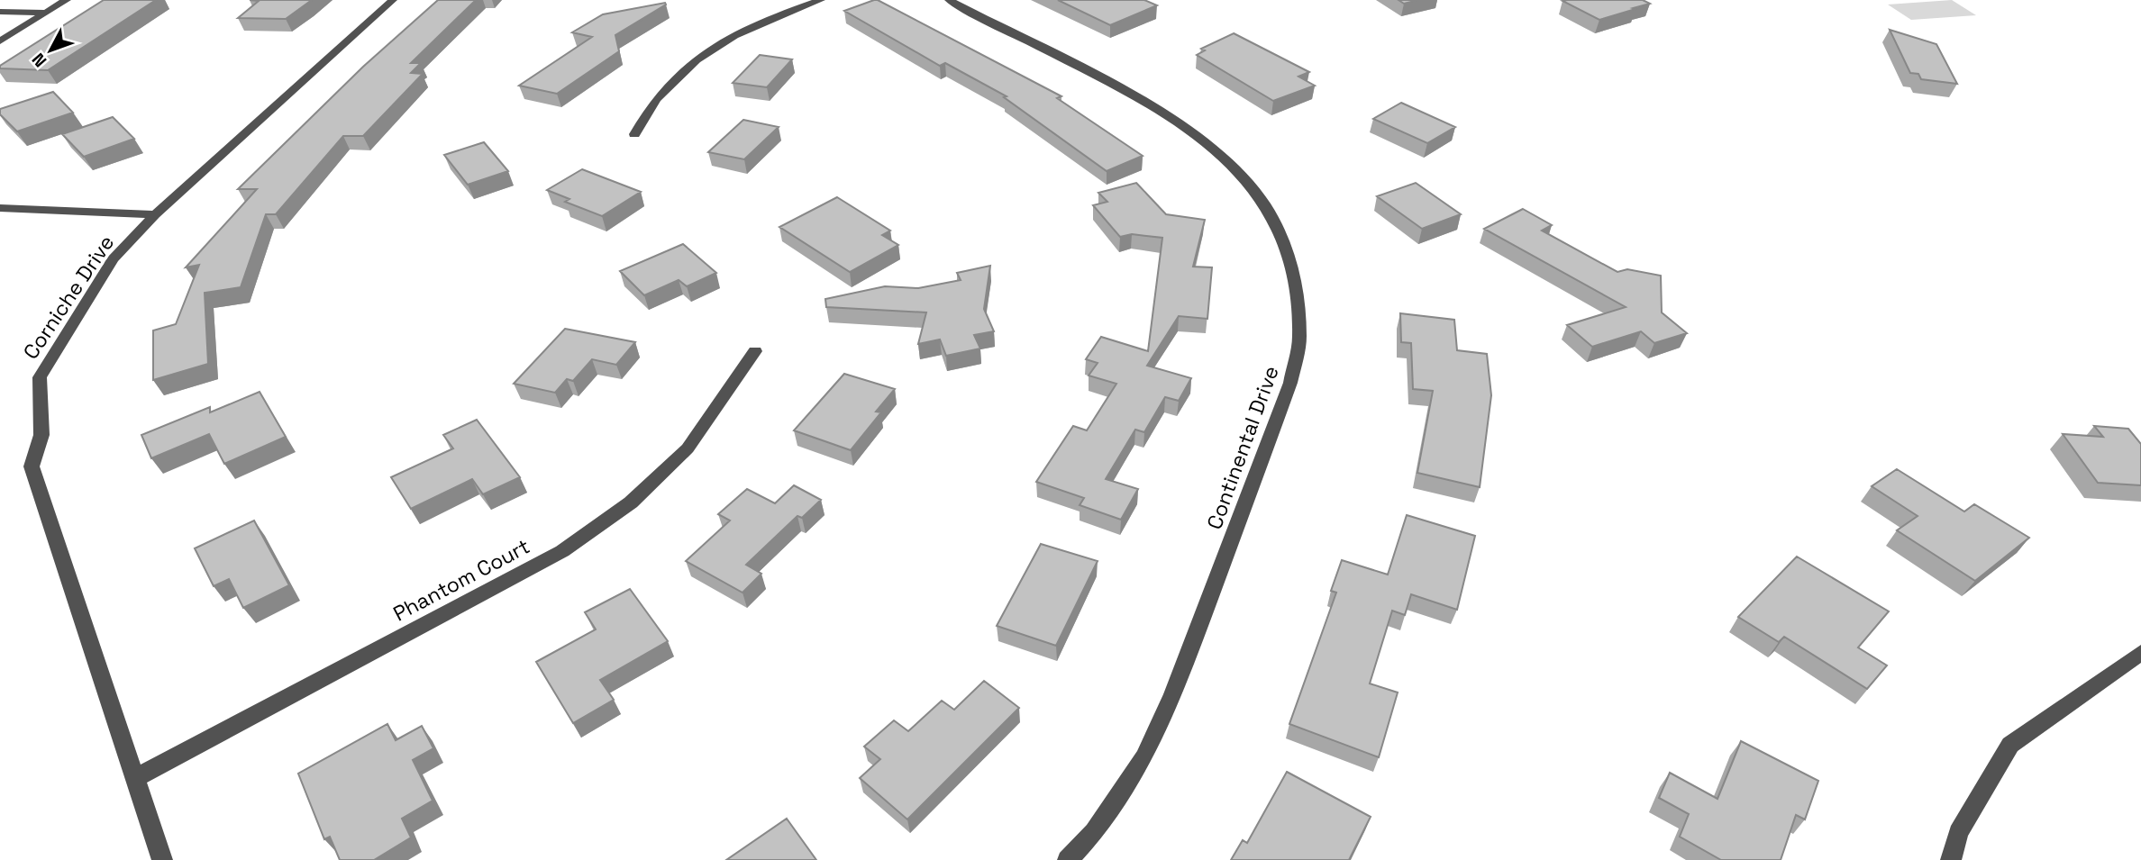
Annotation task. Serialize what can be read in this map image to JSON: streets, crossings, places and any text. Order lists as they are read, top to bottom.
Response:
{
  "streets": {
    "street": ["Corniche Drive", "Continental Drive", "Phantom Court"]
  },
  "crossings": [
    ["Corniche Drive", "Phantom Court"]
  ],
  "north": "bottom left"
}
